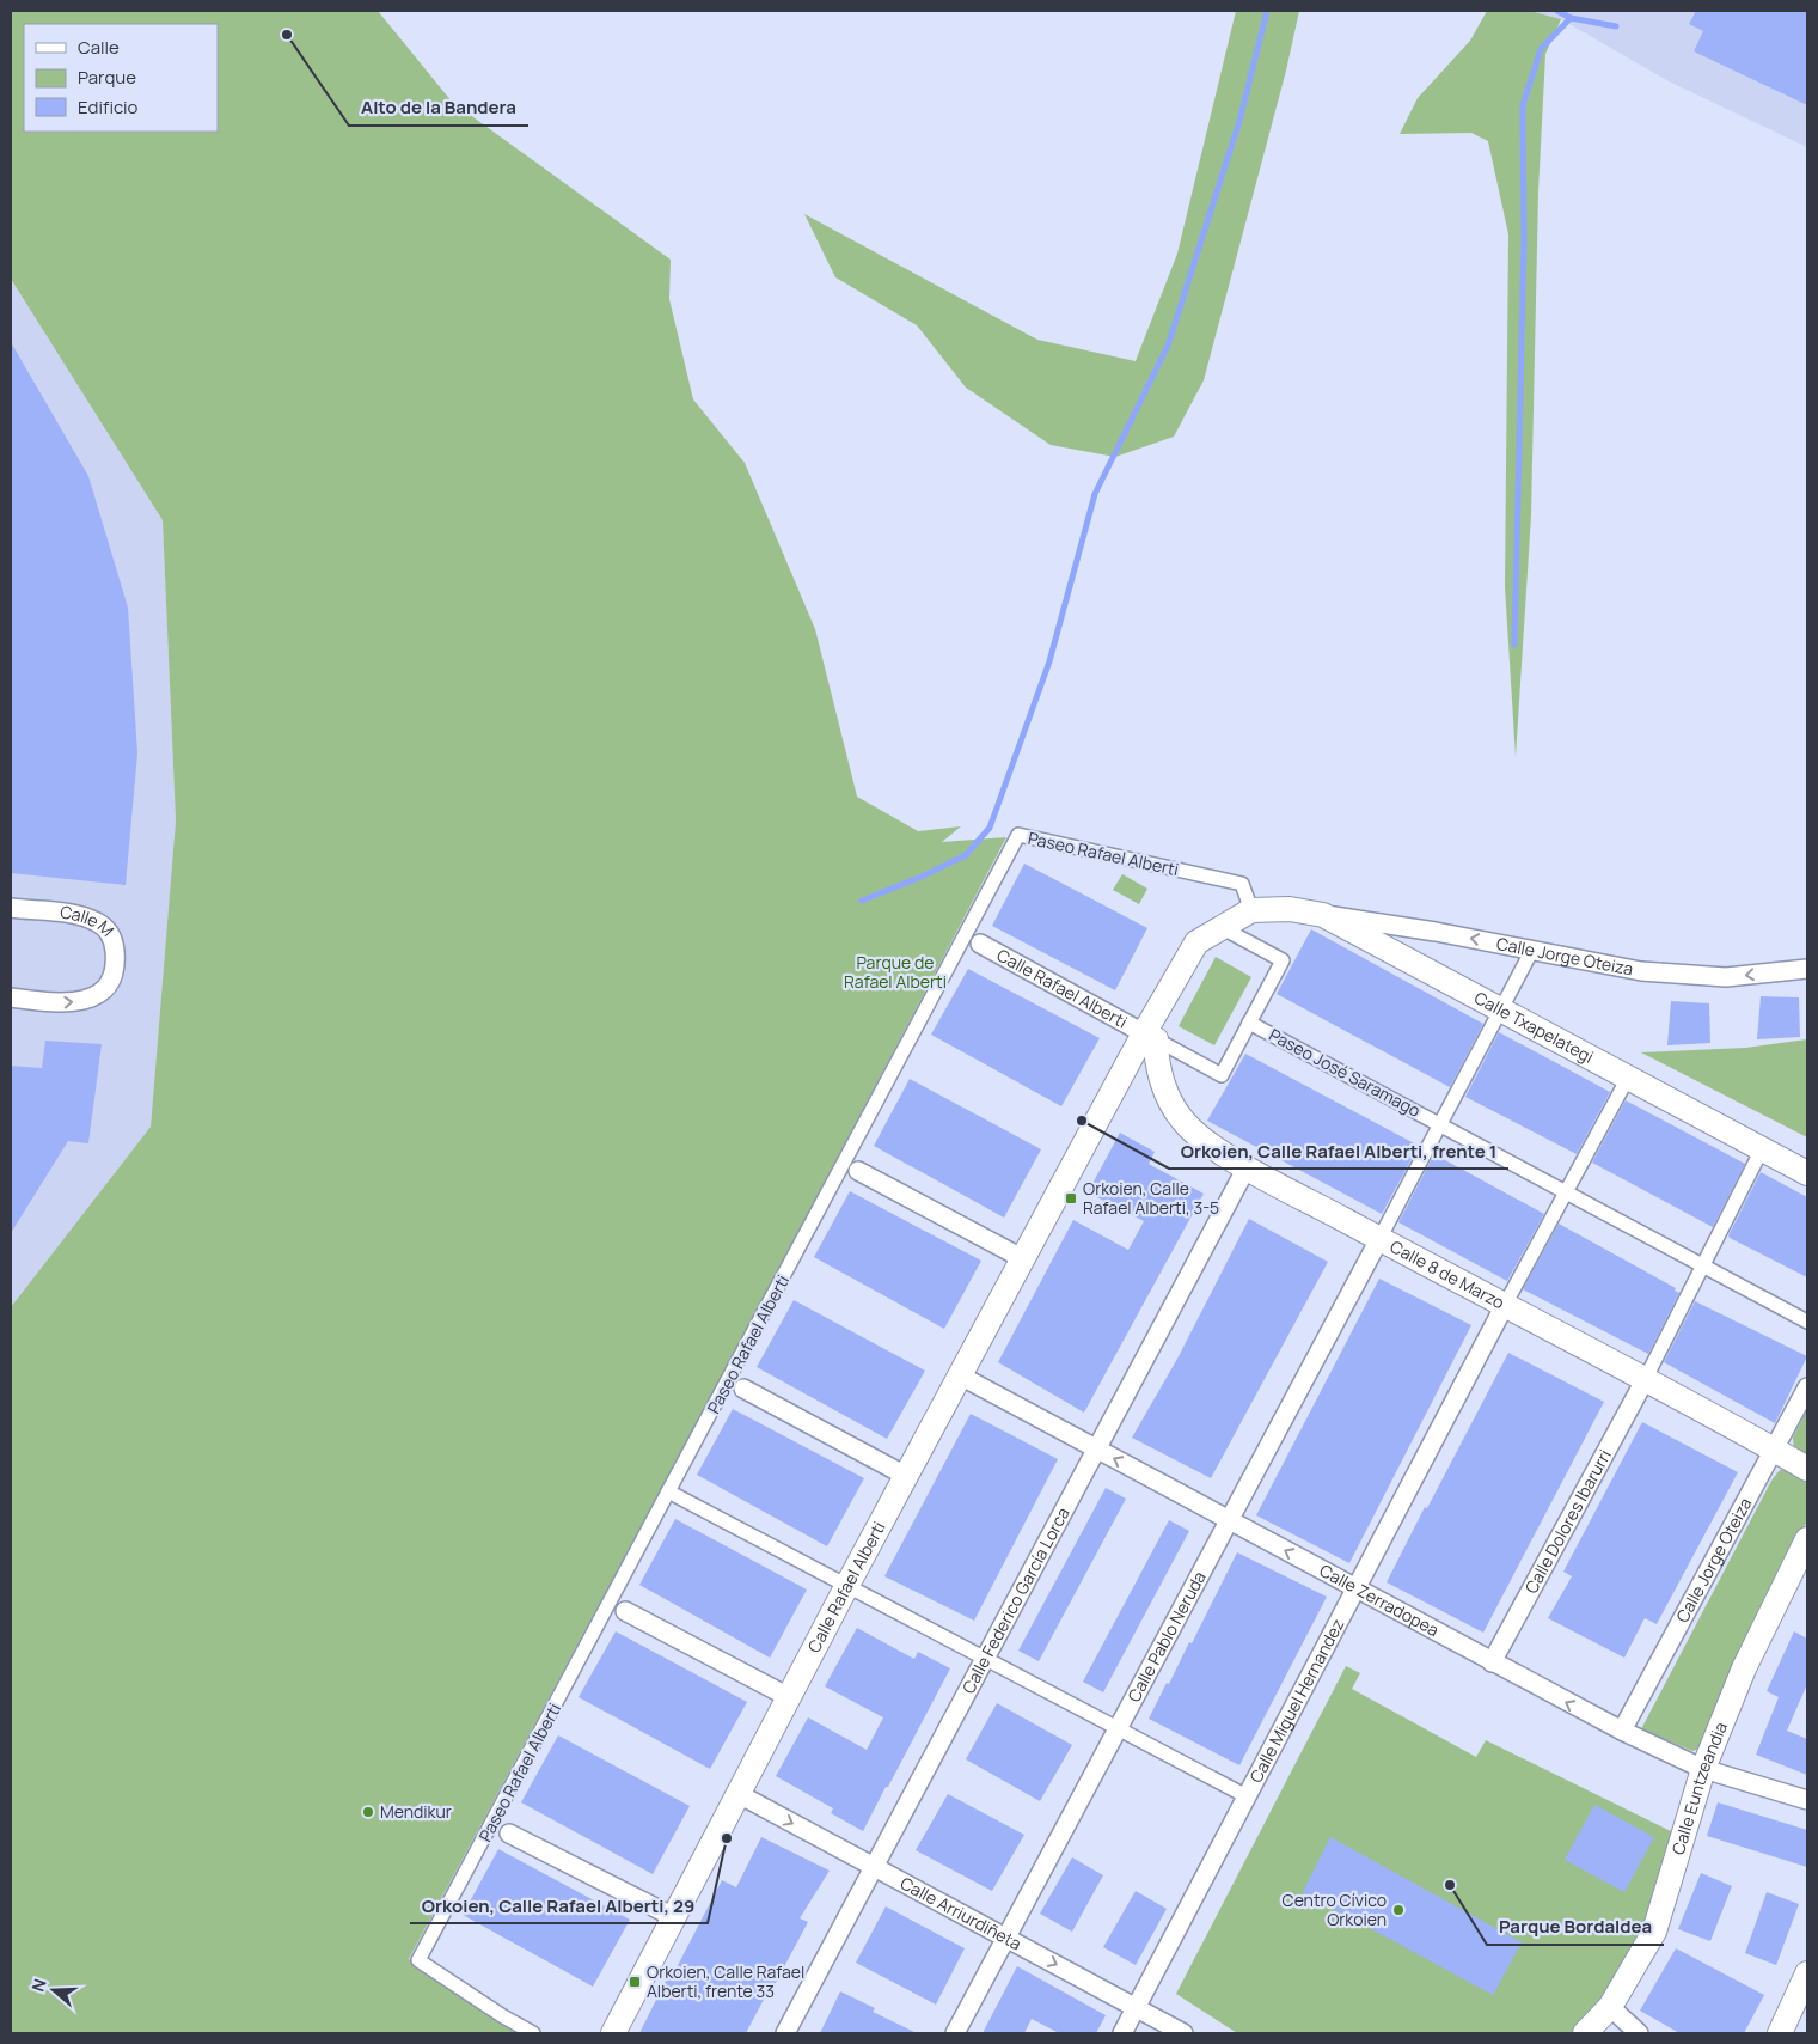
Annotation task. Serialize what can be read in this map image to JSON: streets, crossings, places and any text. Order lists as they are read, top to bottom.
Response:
{
  "streets": {
    "street": [
      "Paseo Rafael Alberti",
      "Calle M",
      "Calle Jorge Oteiza",
      "Calle Rafael Alberti",
      "Calle Txapelategi",
      "Paseo José Saramago",
      "Calle 8 de Marzo",
      "Calle Dolores Ibarurri",
      "Calle Federico García Lorca",
      "Calle Zerradopea",
      "Calle Pablo Neruda",
      "Calle Miguel Hernandez",
      "Calle Euntzeandia",
      "Calle Arriurdiñeta"
    ]
  },
  "crossings": [
    ["Paseo Rafael Alberti", "Calle Rafael Alberti"],
    ["Paseo Rafael Alberti", "Calle Txapelategi"],
    ["Calle Jorge Oteiza", "Calle Txapelategi"],
    ["Calle Jorge Oteiza", "Paseo José Saramago"],
    ["Calle Jorge Oteiza", "Calle 8 de Marzo"],
    ["Calle Jorge Oteiza", "Calle Zerradopea"],
    ["Calle Rafael Alberti", "Calle Txapelategi"],
    ["Calle Rafael Alberti", "Paseo José Saramago"],
    ["Calle Rafael Alberti", "Calle 8 de Marzo"],
    ["Calle Rafael Alberti", "Calle Zerradopea"],
    ["Calle Rafael Alberti", "Calle Arriurdiñeta"],
    ["Calle Txapelategi", "Paseo José Saramago"],
    ["Paseo José Saramago", "Calle 8 de Marzo"],
    ["Paseo José Saramago", "Calle Pablo Neruda"],
    ["Calle 8 de Marzo", "Calle Dolores Ibarurri"],
    ["Calle 8 de Marzo", "Calle Federico García Lorca"],
    ["Calle 8 de Marzo", "Calle Pablo Neruda"],
    ["Calle 8 de Marzo", "Calle Miguel Hernandez"],
    ["Calle Dolores Ibarurri", "Calle Zerradopea"],
    ["Calle Federico García Lorca", "Calle Zerradopea"],
    ["Calle Federico García Lorca", "Calle Arriurdiñeta"],
    ["Calle Zerradopea", "Calle Pablo Neruda"],
    ["Calle Zerradopea", "Calle Miguel Hernandez"],
    ["Calle Zerradopea", "Calle Euntzeandia"],
    ["Calle Pablo Neruda", "Calle Arriurdiñeta"],
    ["Calle Miguel Hernandez", "Calle Arriurdiñeta"]
  ],
  "one_way": ["Calle Jorge Oteiza", "Calle Zerradopea", "Calle Arriurdiñeta"],
  "parks": ["Parque de Rafael Alberti"],
  "places": {
    "other": [
      "Alto de la Bandera",
      "Orkoien, Calle Rafael Alberti, frente 1",
      "Mendikur",
      "Orkoien, Calle Rafael Alberti, 29",
      "Parque Bordaldea",
      "Centro Cívico Orkoien"
    ],
    "transit": ["Orkoien, Calle Rafael Alberti, 3-5", "Orkoien, Calle Rafael Alberti, frente 33"]
  },
  "legend": ["Calle", "Parque", "Edificio"],
  "north": "left"
}
